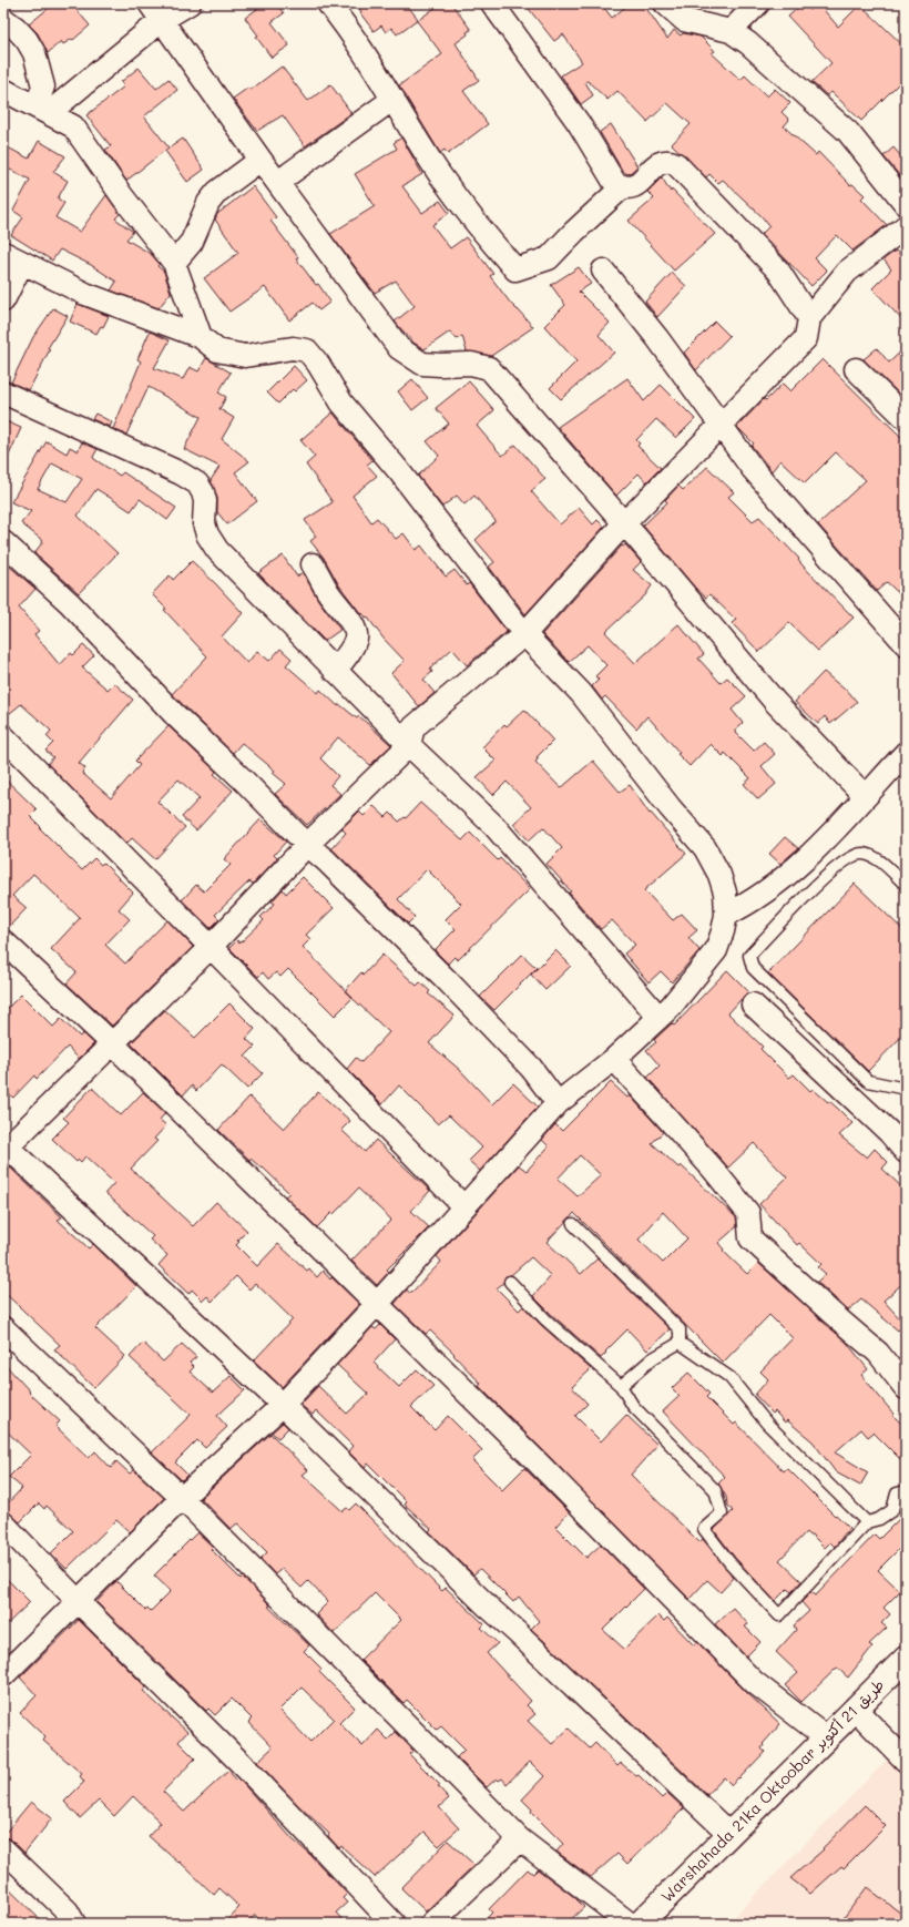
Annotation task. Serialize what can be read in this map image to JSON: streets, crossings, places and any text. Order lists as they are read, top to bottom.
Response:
{
  "streets": {
    "main road": ["Warshahada 21ka Oktoobar طريق 21 أكتوبر"]
  }
}
